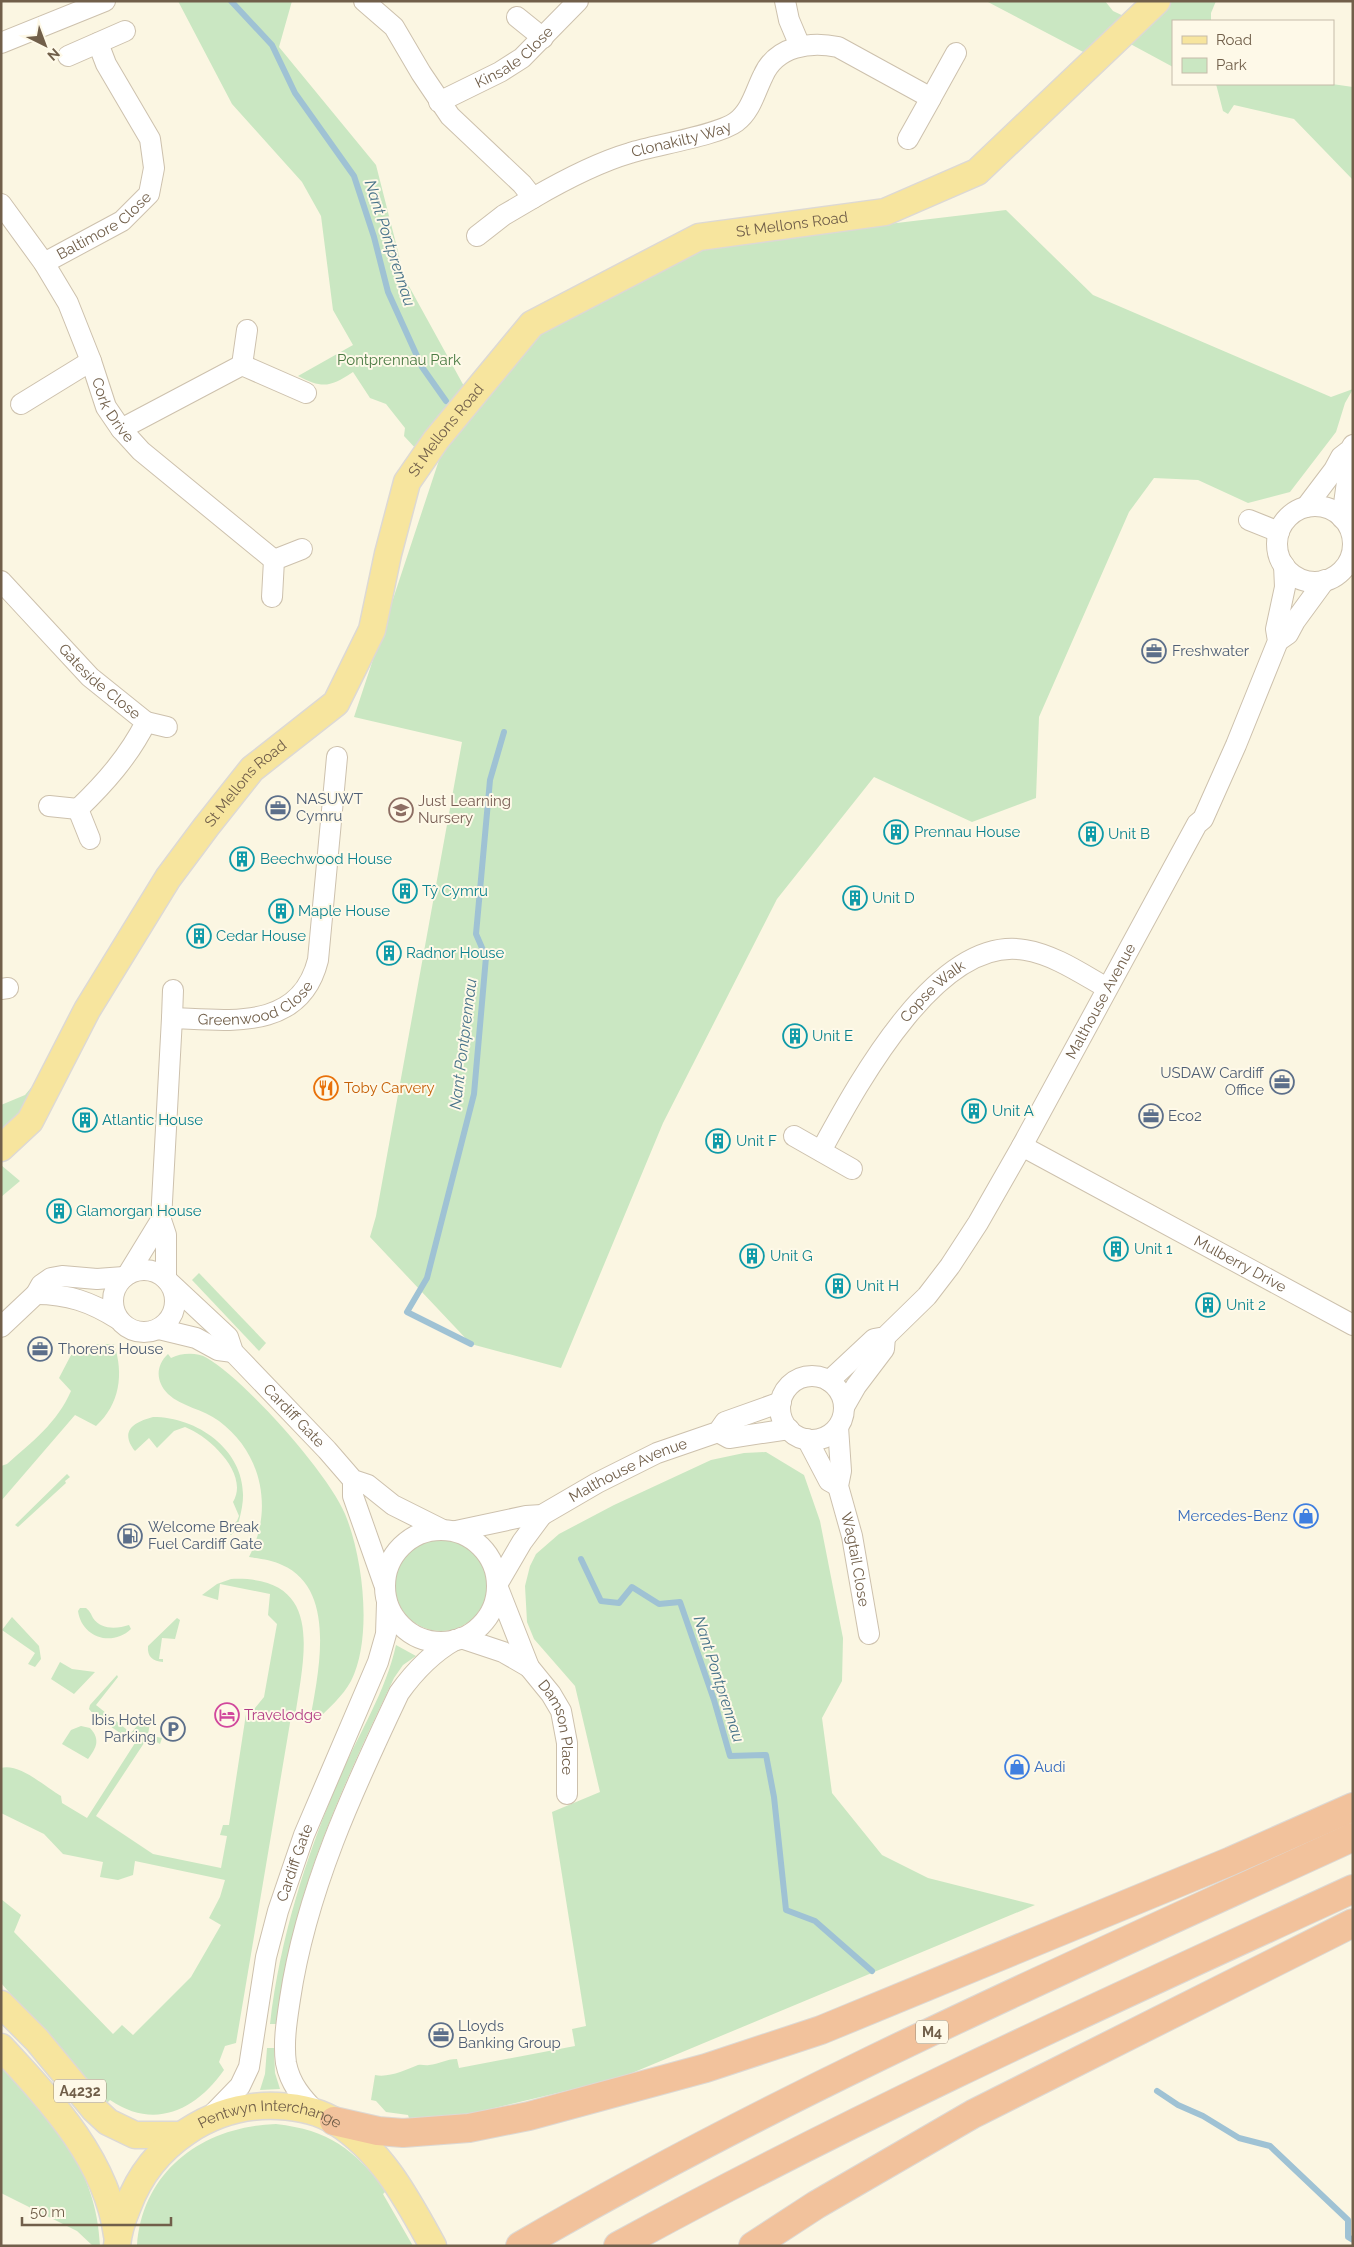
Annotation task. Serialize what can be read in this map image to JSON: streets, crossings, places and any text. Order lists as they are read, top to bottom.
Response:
{
  "streets": {
    "highway": ["M4"],
    "main road": ["St Mellons Road", "A4232", "Pentwyn Interchange"],
    "street": [
      "Kinsale Close",
      "Clonakilty Way",
      "Baltimore Close",
      "Cork Drive",
      "Gateside Close",
      "Copse Walk",
      "Greenwood Close",
      "Malthouse Avenue",
      "Mulberry Drive",
      "Cardiff Gate",
      "Wagtail Close",
      "Damson Place"
    ]
  },
  "crossings": [
    ["Baltimore Close", "Cork Drive"],
    ["Copse Walk", "Malthouse Avenue"],
    ["Greenwood Close", "Cardiff Gate"],
    ["Malthouse Avenue", "Mulberry Drive"],
    ["Malthouse Avenue", "Cardiff Gate"],
    ["Malthouse Avenue", "Wagtail Close"],
    ["Malthouse Avenue", "Damson Place"],
    ["Cardiff Gate", "Damson Place"],
    ["Cardiff Gate", "Pentwyn Interchange"],
    ["A4232", "Pentwyn Interchange"]
  ],
  "water": ["Nant Pontprennau"],
  "parks": ["Pontprennau Park"],
  "places": {
    "office": [
      "Freshwater",
      "NASUWT Cymru",
      "USDAW Cardiff Office",
      "Eco2",
      "Thorens House",
      "Lloyds Banking Group"
    ],
    "school or university": ["Just Learning Nursery"],
    "building": [
      "Prennau House",
      "Unit B",
      "Beechwood House",
      "Tŷ Cymru",
      "Unit D",
      "Maple House",
      "Cedar House",
      "Radnor House",
      "Unit E",
      "Unit A",
      "Atlantic House",
      "Unit F",
      "Glamorgan House",
      "Unit 1",
      "Unit G",
      "Unit H",
      "Unit 2"
    ],
    "restaurant": ["Toby Carvery"],
    "shop": ["Mercedes-Benz", "Audi"],
    "fuel station": ["Welcome Break Fuel Cardiff Gate"],
    "hotel": ["Travelodge"],
    "parking": ["Ibis Hotel Parking"]
  },
  "legend": ["Road", "Park"],
  "scale_bar": "50 m",
  "north": "bottom right"
}
